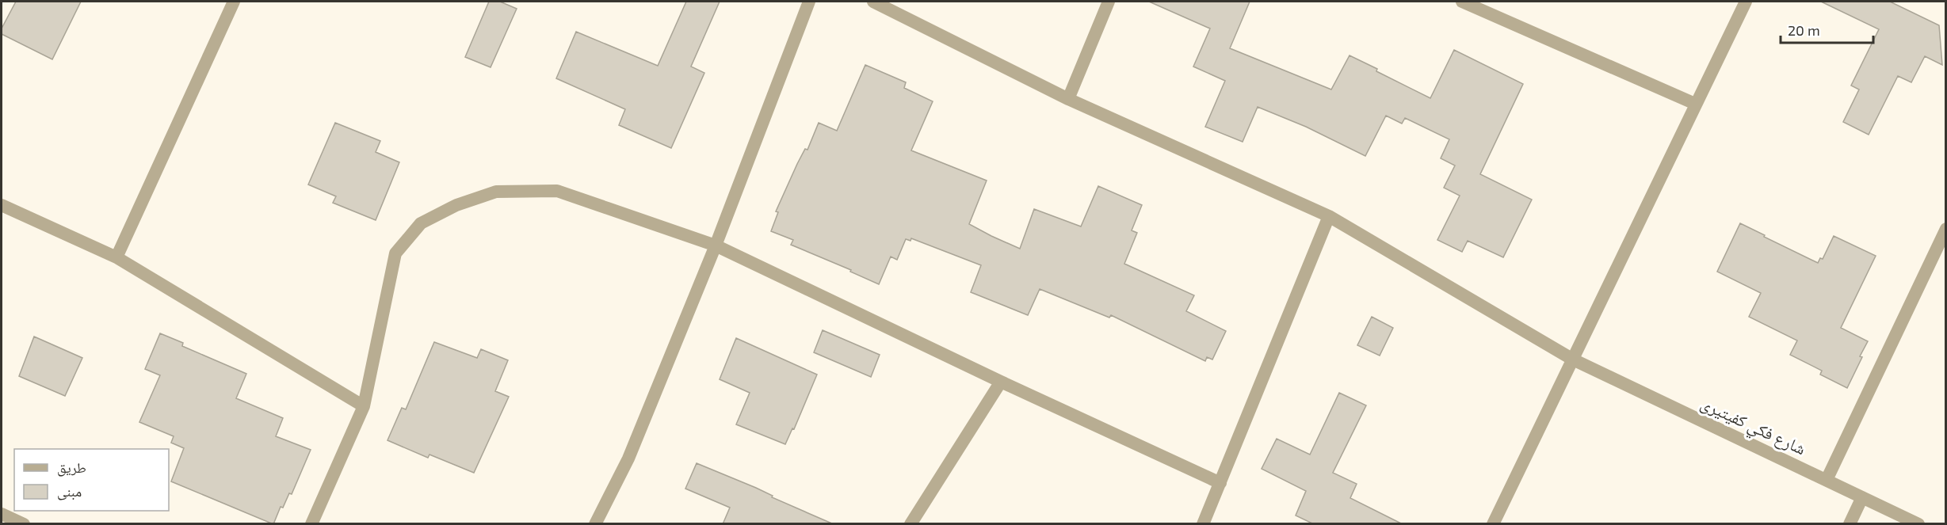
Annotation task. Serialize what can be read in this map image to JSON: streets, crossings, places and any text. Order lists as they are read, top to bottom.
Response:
{
  "streets": {
    "street": ["شارع فكي كفيتيرى"]
  },
  "legend": ["طريق", "مبنى"],
  "scale_bar": "20 m"
}
